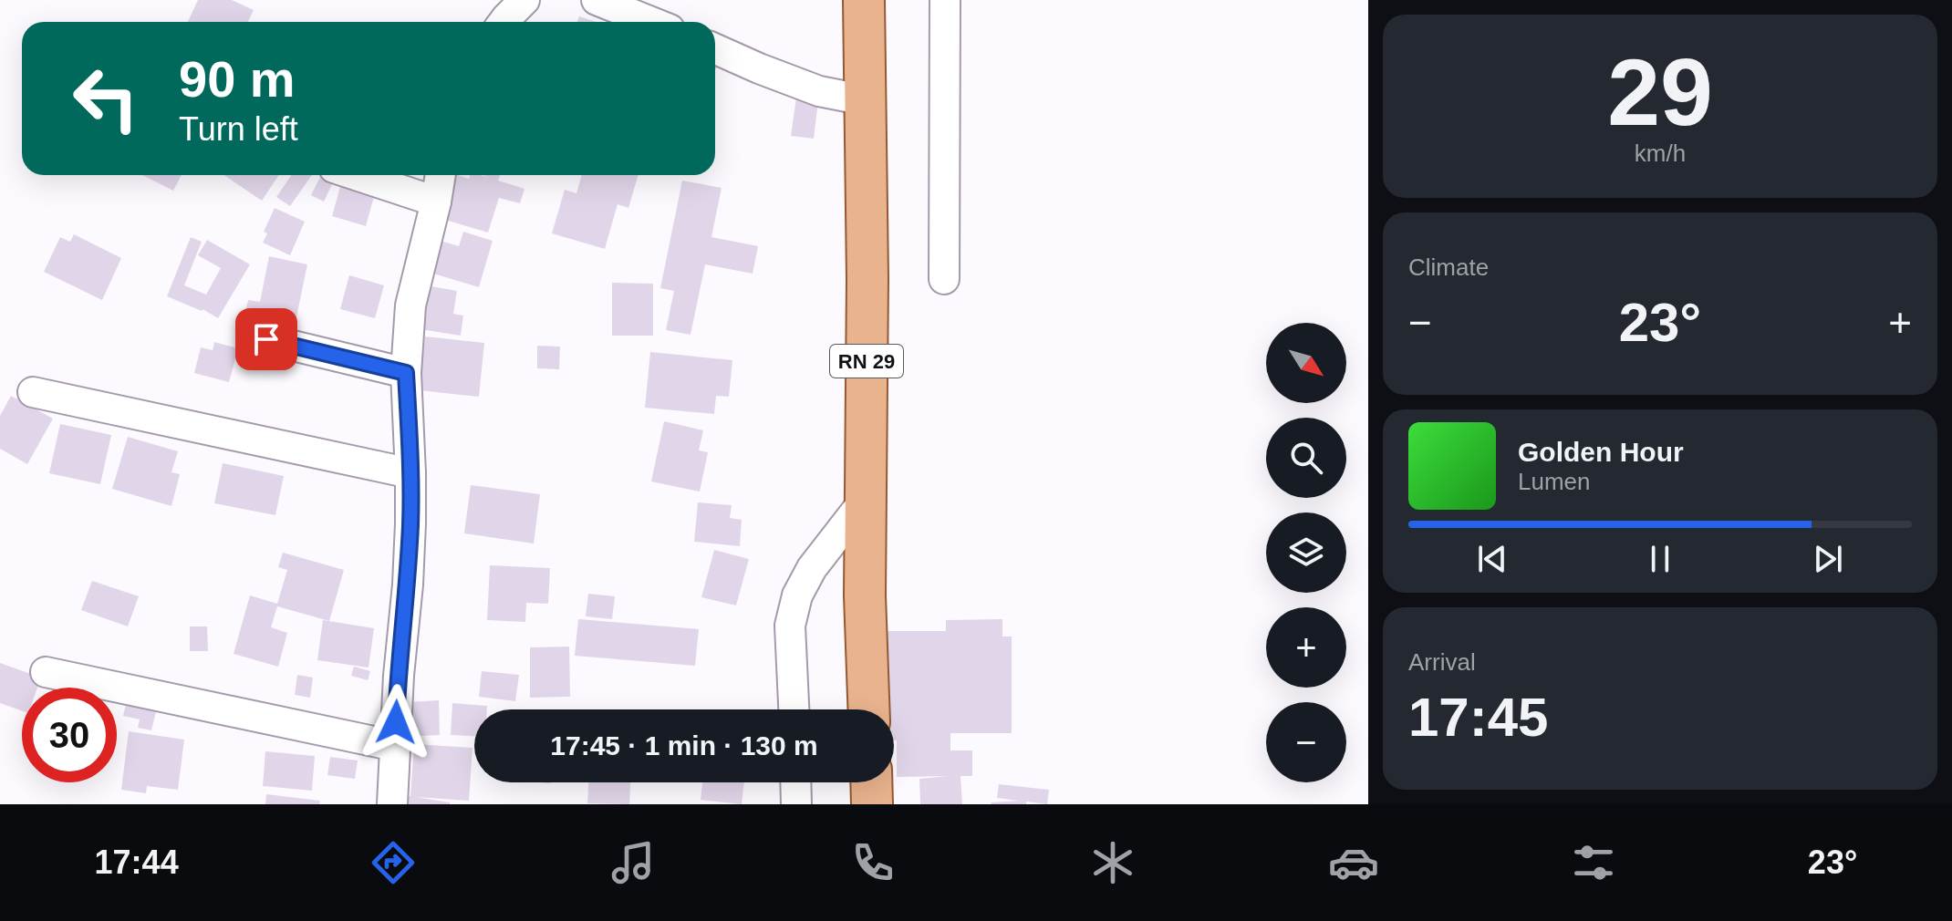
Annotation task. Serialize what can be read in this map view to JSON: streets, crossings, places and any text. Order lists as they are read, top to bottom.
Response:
{
  "streets": {
    "main road": ["RN 29"]
  },
  "north": "bottom right",
  "page": {
    "tile": [
      ["29", "km/h"],
      "Climate",
      ["Arrival", "17:45"]
    ],
    "turn": ["90 m", "Turn left"],
    "heat": ["−", "23°", "+"],
    "map_buttons": ["+", "−"],
    "song": ["Golden Hour", "Lumen"],
    "limit": "30",
    "trip": "17:45 · 1 min · 130 m",
    "tabs": ["17:44", "23°"]
  }
}
